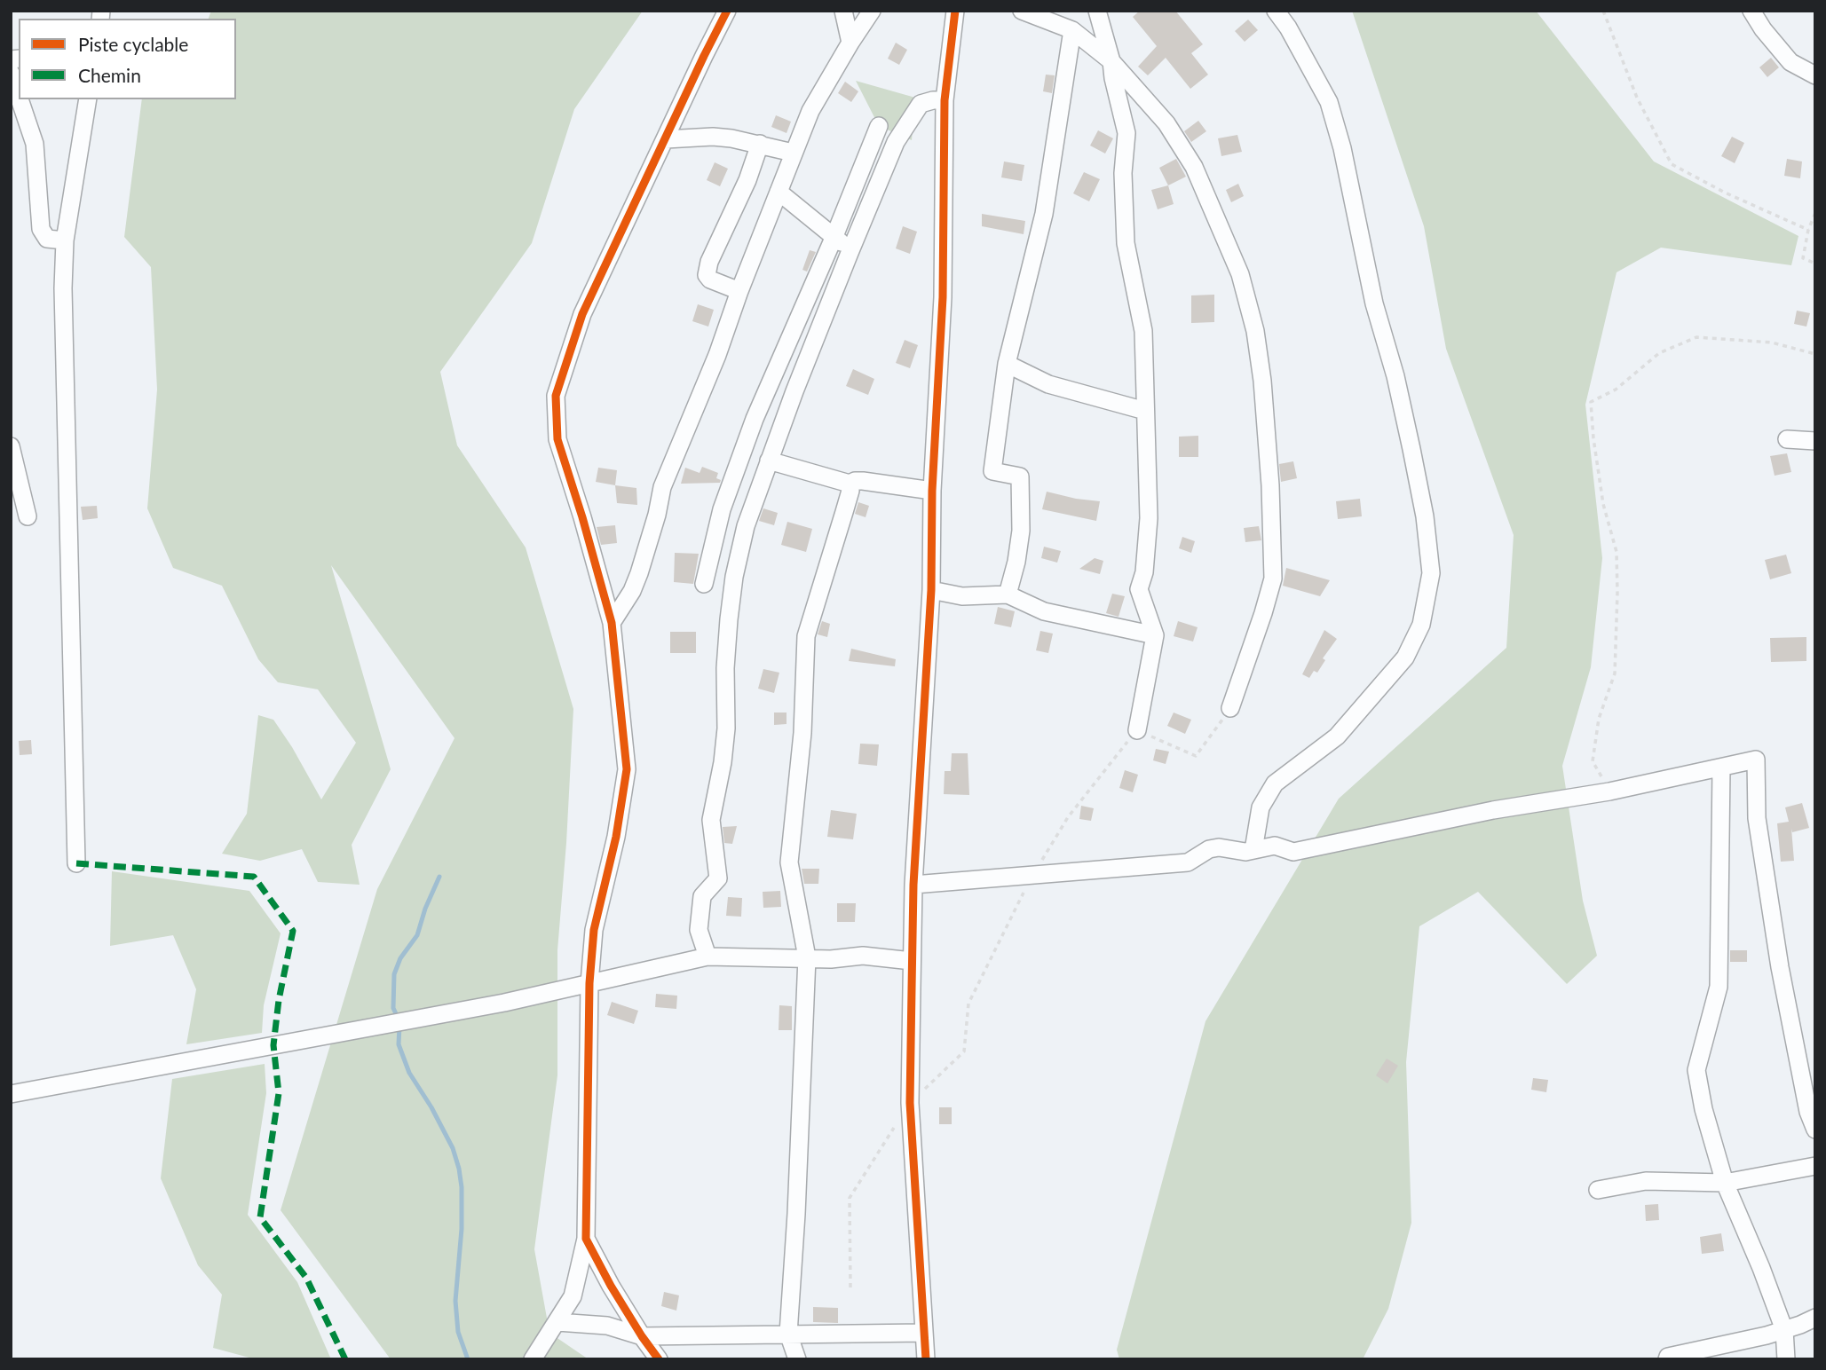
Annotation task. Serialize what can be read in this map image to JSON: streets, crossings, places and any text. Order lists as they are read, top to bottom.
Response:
{
  "legend": ["Piste cyclable", "Chemin"]
}
